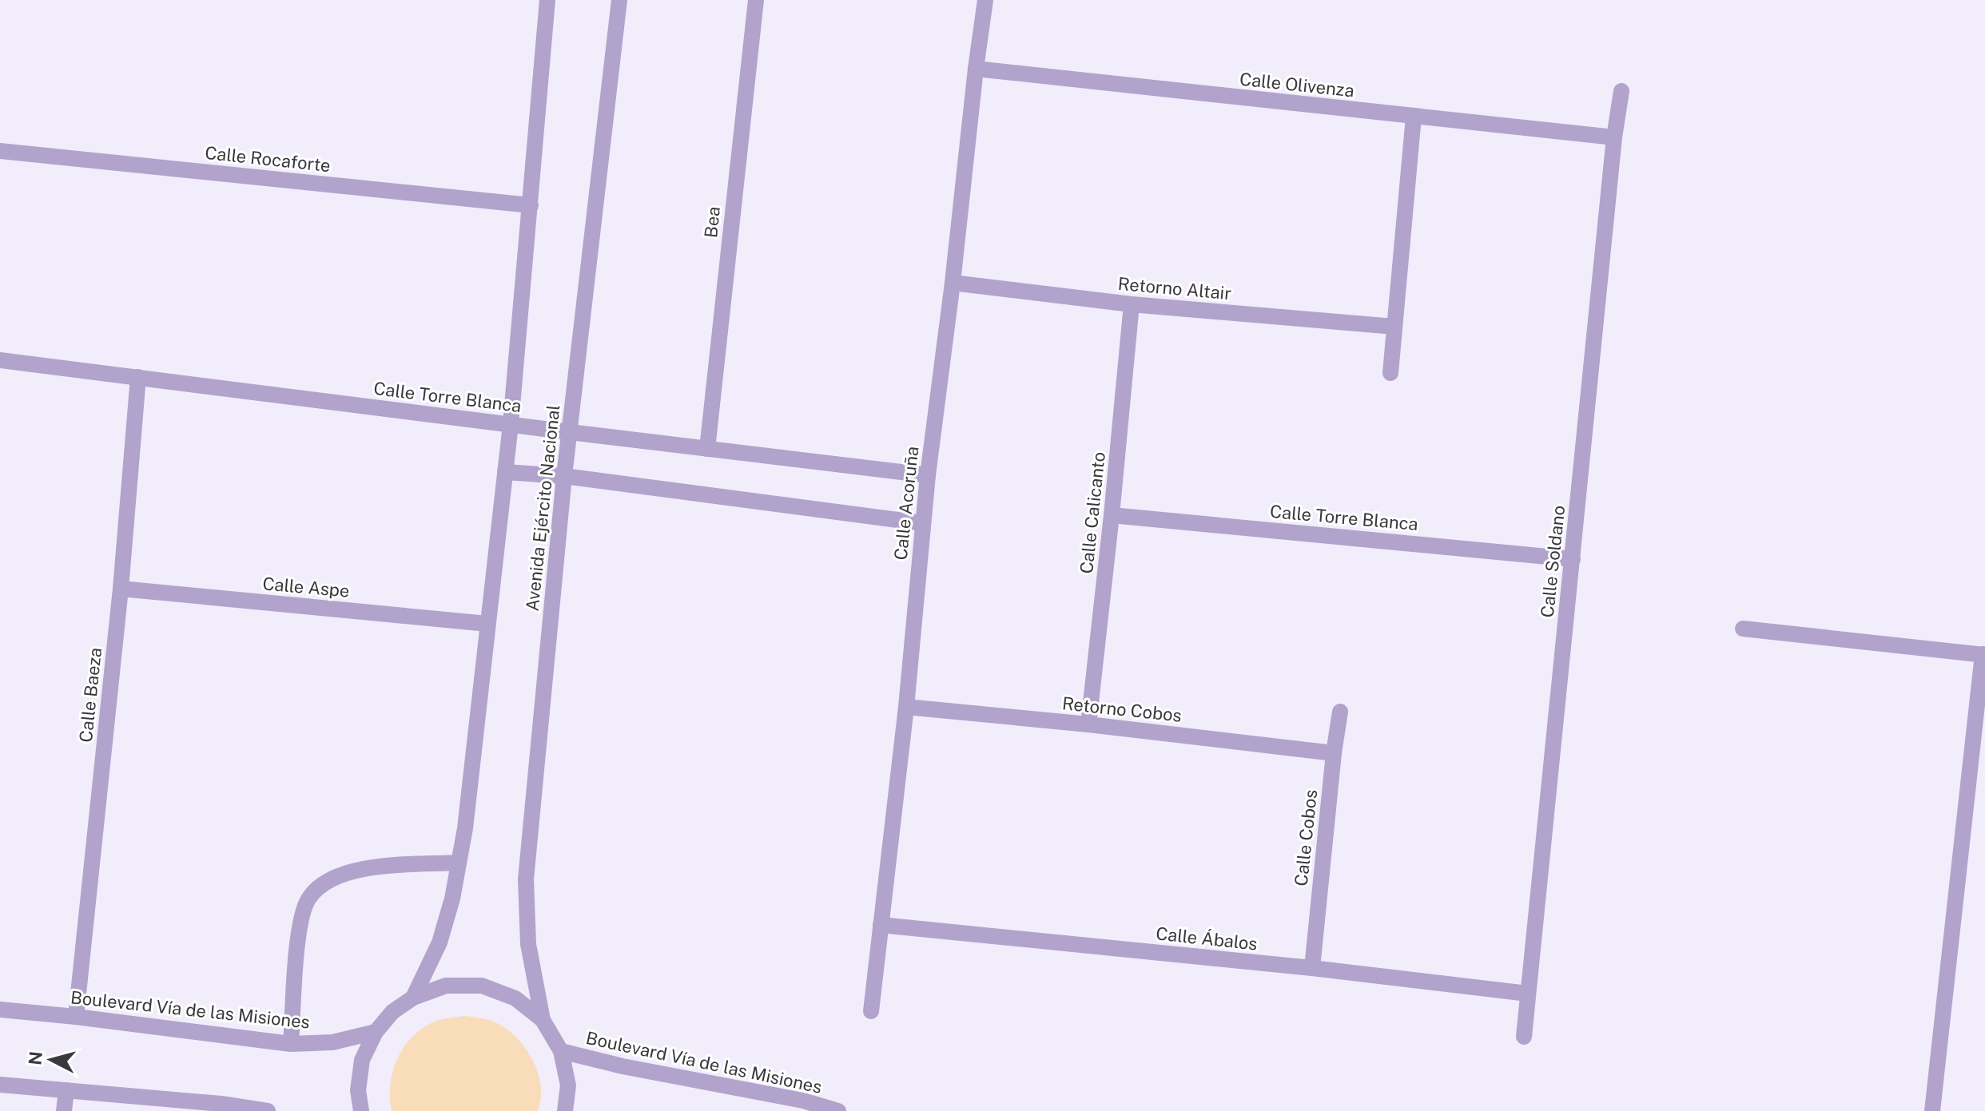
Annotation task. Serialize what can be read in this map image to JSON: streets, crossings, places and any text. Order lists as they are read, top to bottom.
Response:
{
  "streets": {
    "street": [
      "Calle Olivenza",
      "Calle Rocaforte",
      "Bea",
      "Retorno Altair",
      "Calle Torre Blanca",
      "Calle Acoruña",
      "Avenida Ejército Nacional",
      "Calle Calicanto",
      "Calle Soldano",
      "Calle Aspe",
      "Calle Baeza",
      "Retorno Cobos",
      "Calle Cobos",
      "Calle Ábalos",
      "Boulevard Vía de las Misiones"
    ]
  },
  "crossings": [
    ["Calle Olivenza", "Calle Acoruña"],
    ["Calle Olivenza", "Calle Soldano"],
    ["Bea", "Calle Torre Blanca"],
    ["Retorno Altair", "Calle Acoruña"],
    ["Retorno Altair", "Calle Calicanto"],
    ["Calle Torre Blanca", "Calle Acoruña"],
    ["Calle Torre Blanca", "Avenida Ejército Nacional"],
    ["Calle Torre Blanca", "Calle Calicanto"],
    ["Calle Torre Blanca", "Calle Soldano"],
    ["Calle Torre Blanca", "Calle Baeza"],
    ["Calle Acoruña", "Retorno Cobos"],
    ["Calle Acoruña", "Calle Ábalos"],
    ["Calle Calicanto", "Retorno Cobos"],
    ["Calle Soldano", "Calle Ábalos"],
    ["Calle Aspe", "Calle Baeza"],
    ["Calle Baeza", "Boulevard Vía de las Misiones"],
    ["Retorno Cobos", "Calle Cobos"],
    ["Calle Cobos", "Calle Ábalos"]
  ],
  "north": "left"
}
